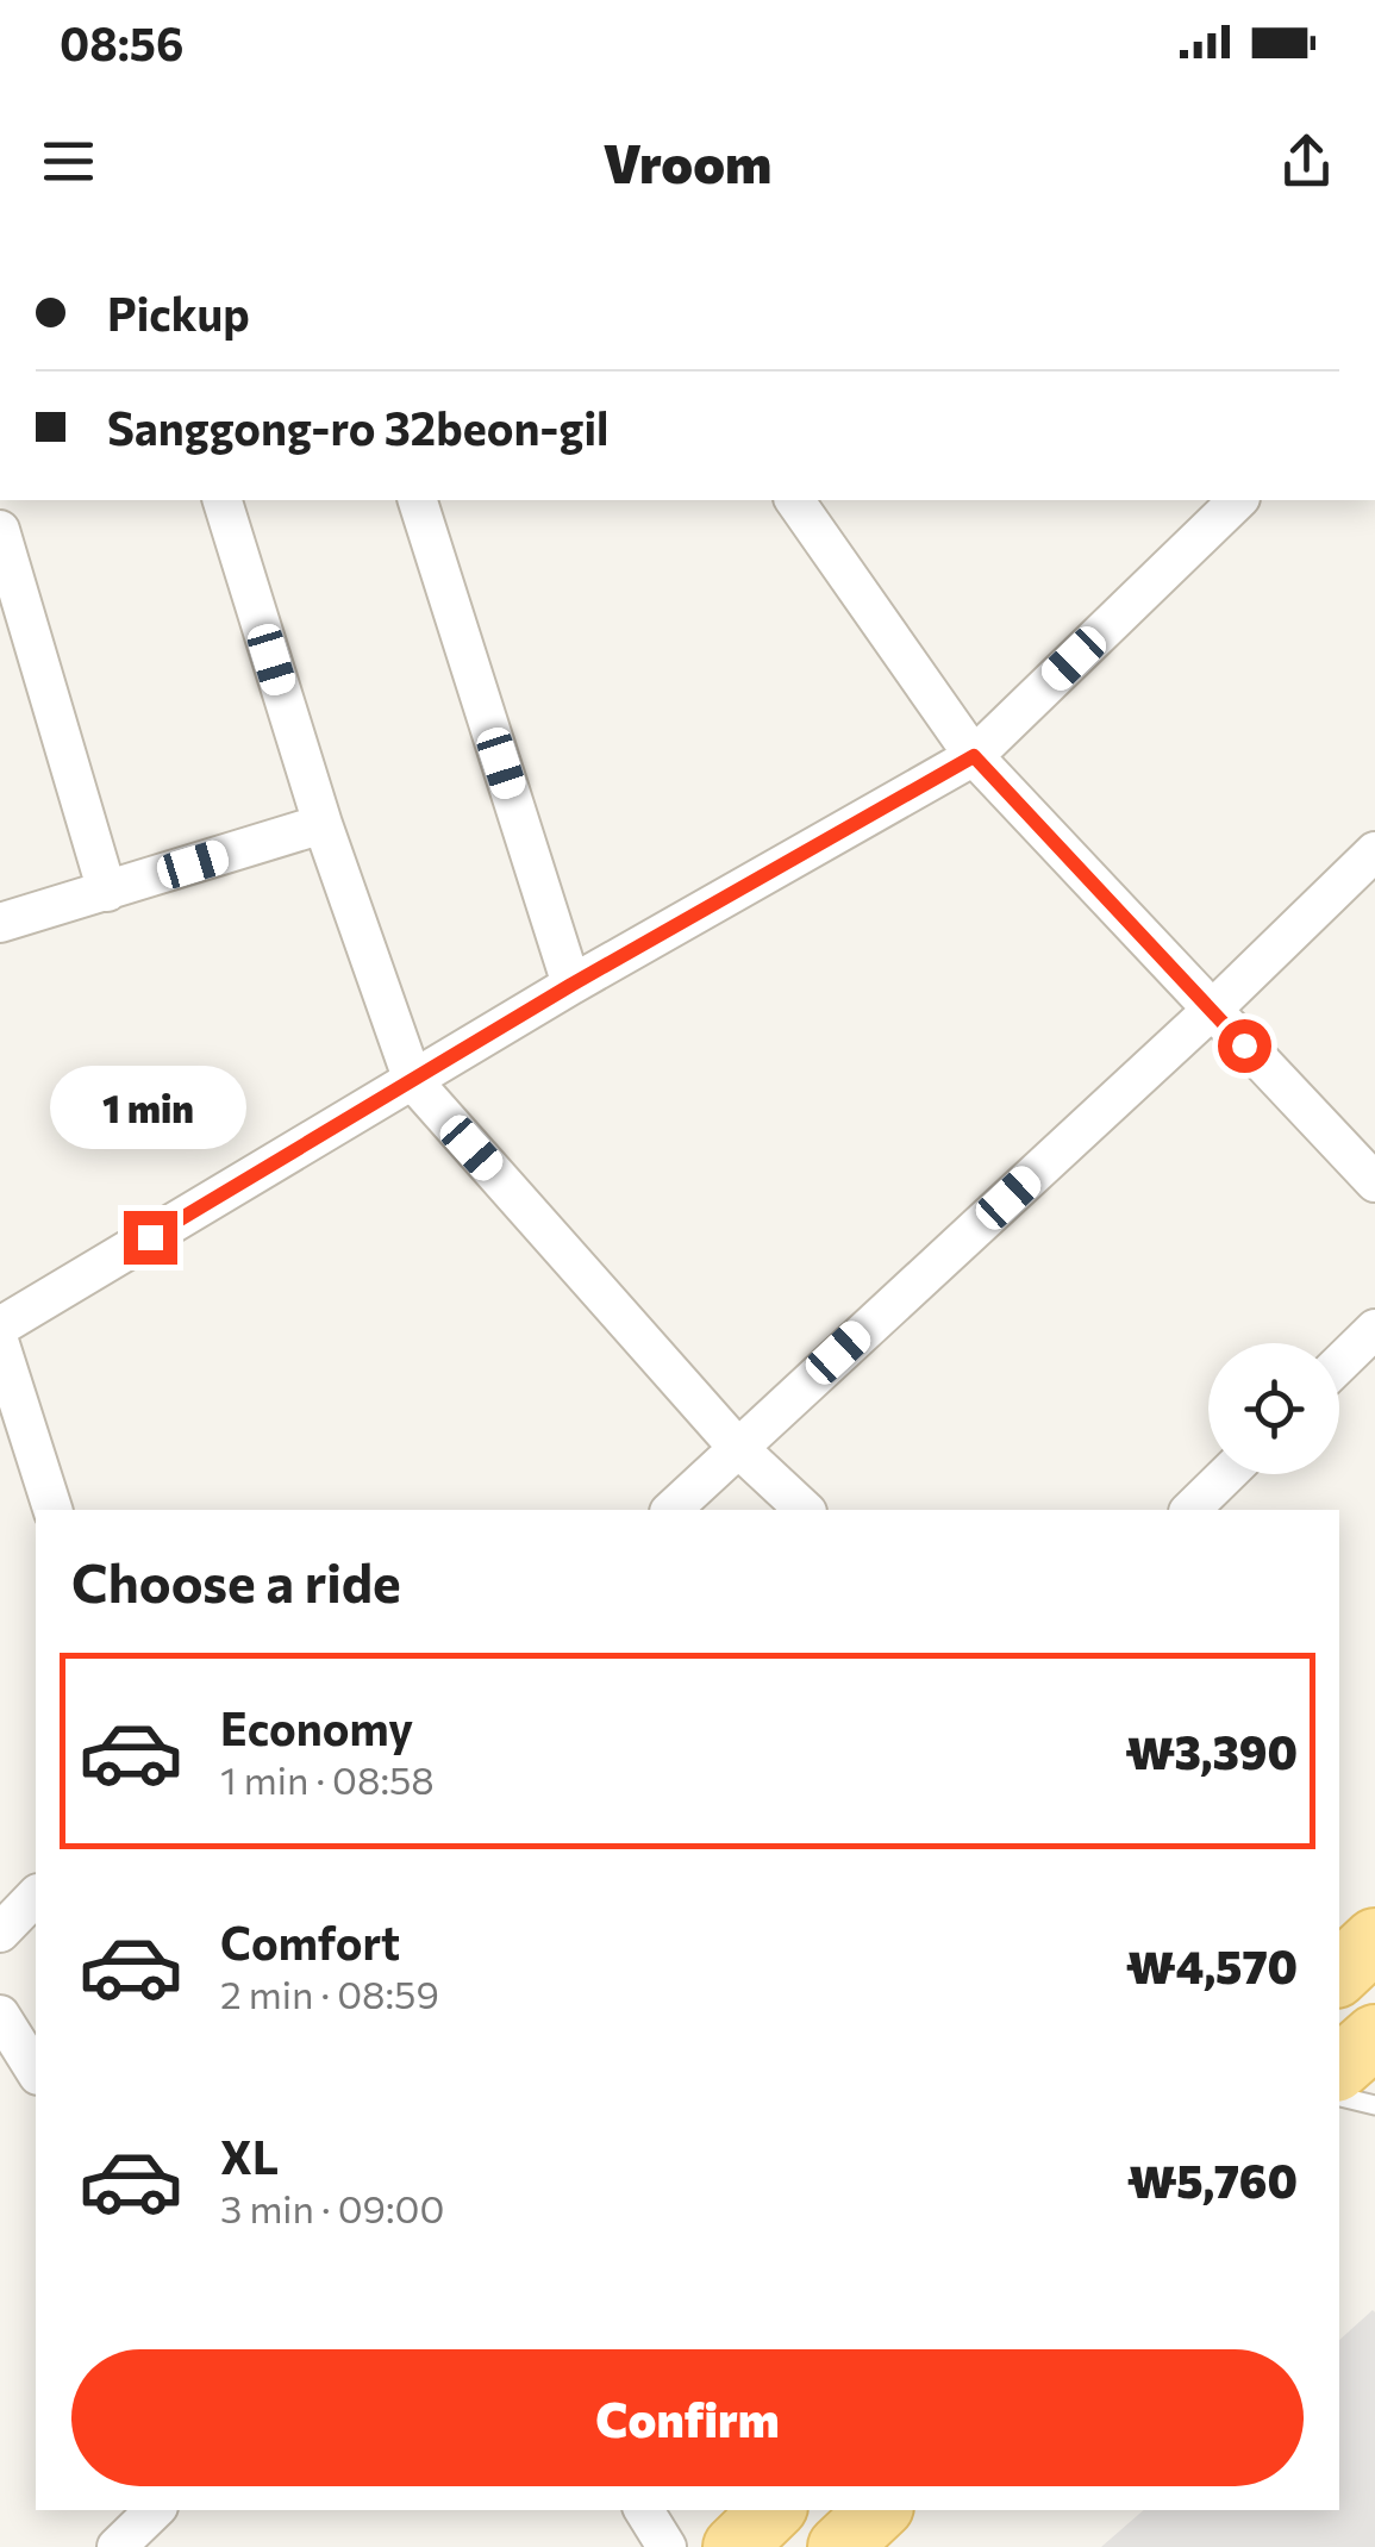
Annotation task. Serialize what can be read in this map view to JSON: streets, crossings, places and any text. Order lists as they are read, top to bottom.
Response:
{
  "page": {
    "status": "08:56",
    "header": "Vroom",
    "banner": ["Pickup", "Sanggong-ro 32beon-gil"],
    "bubble": "1 min",
    "heading": "Choose a ride",
    "list": [
      {
        "name": "Economy",
        "note": "1 min · 08:58",
        "value": "₩3,390"
      },
      {
        "name": "Comfort",
        "note": "2 min · 08:59",
        "value": "₩4,570"
      },
      {
        "name": "XL",
        "note": "3 min · 09:00",
        "value": "₩5,760"
      }
    ],
    "buttons": "Confirm"
  }
}
